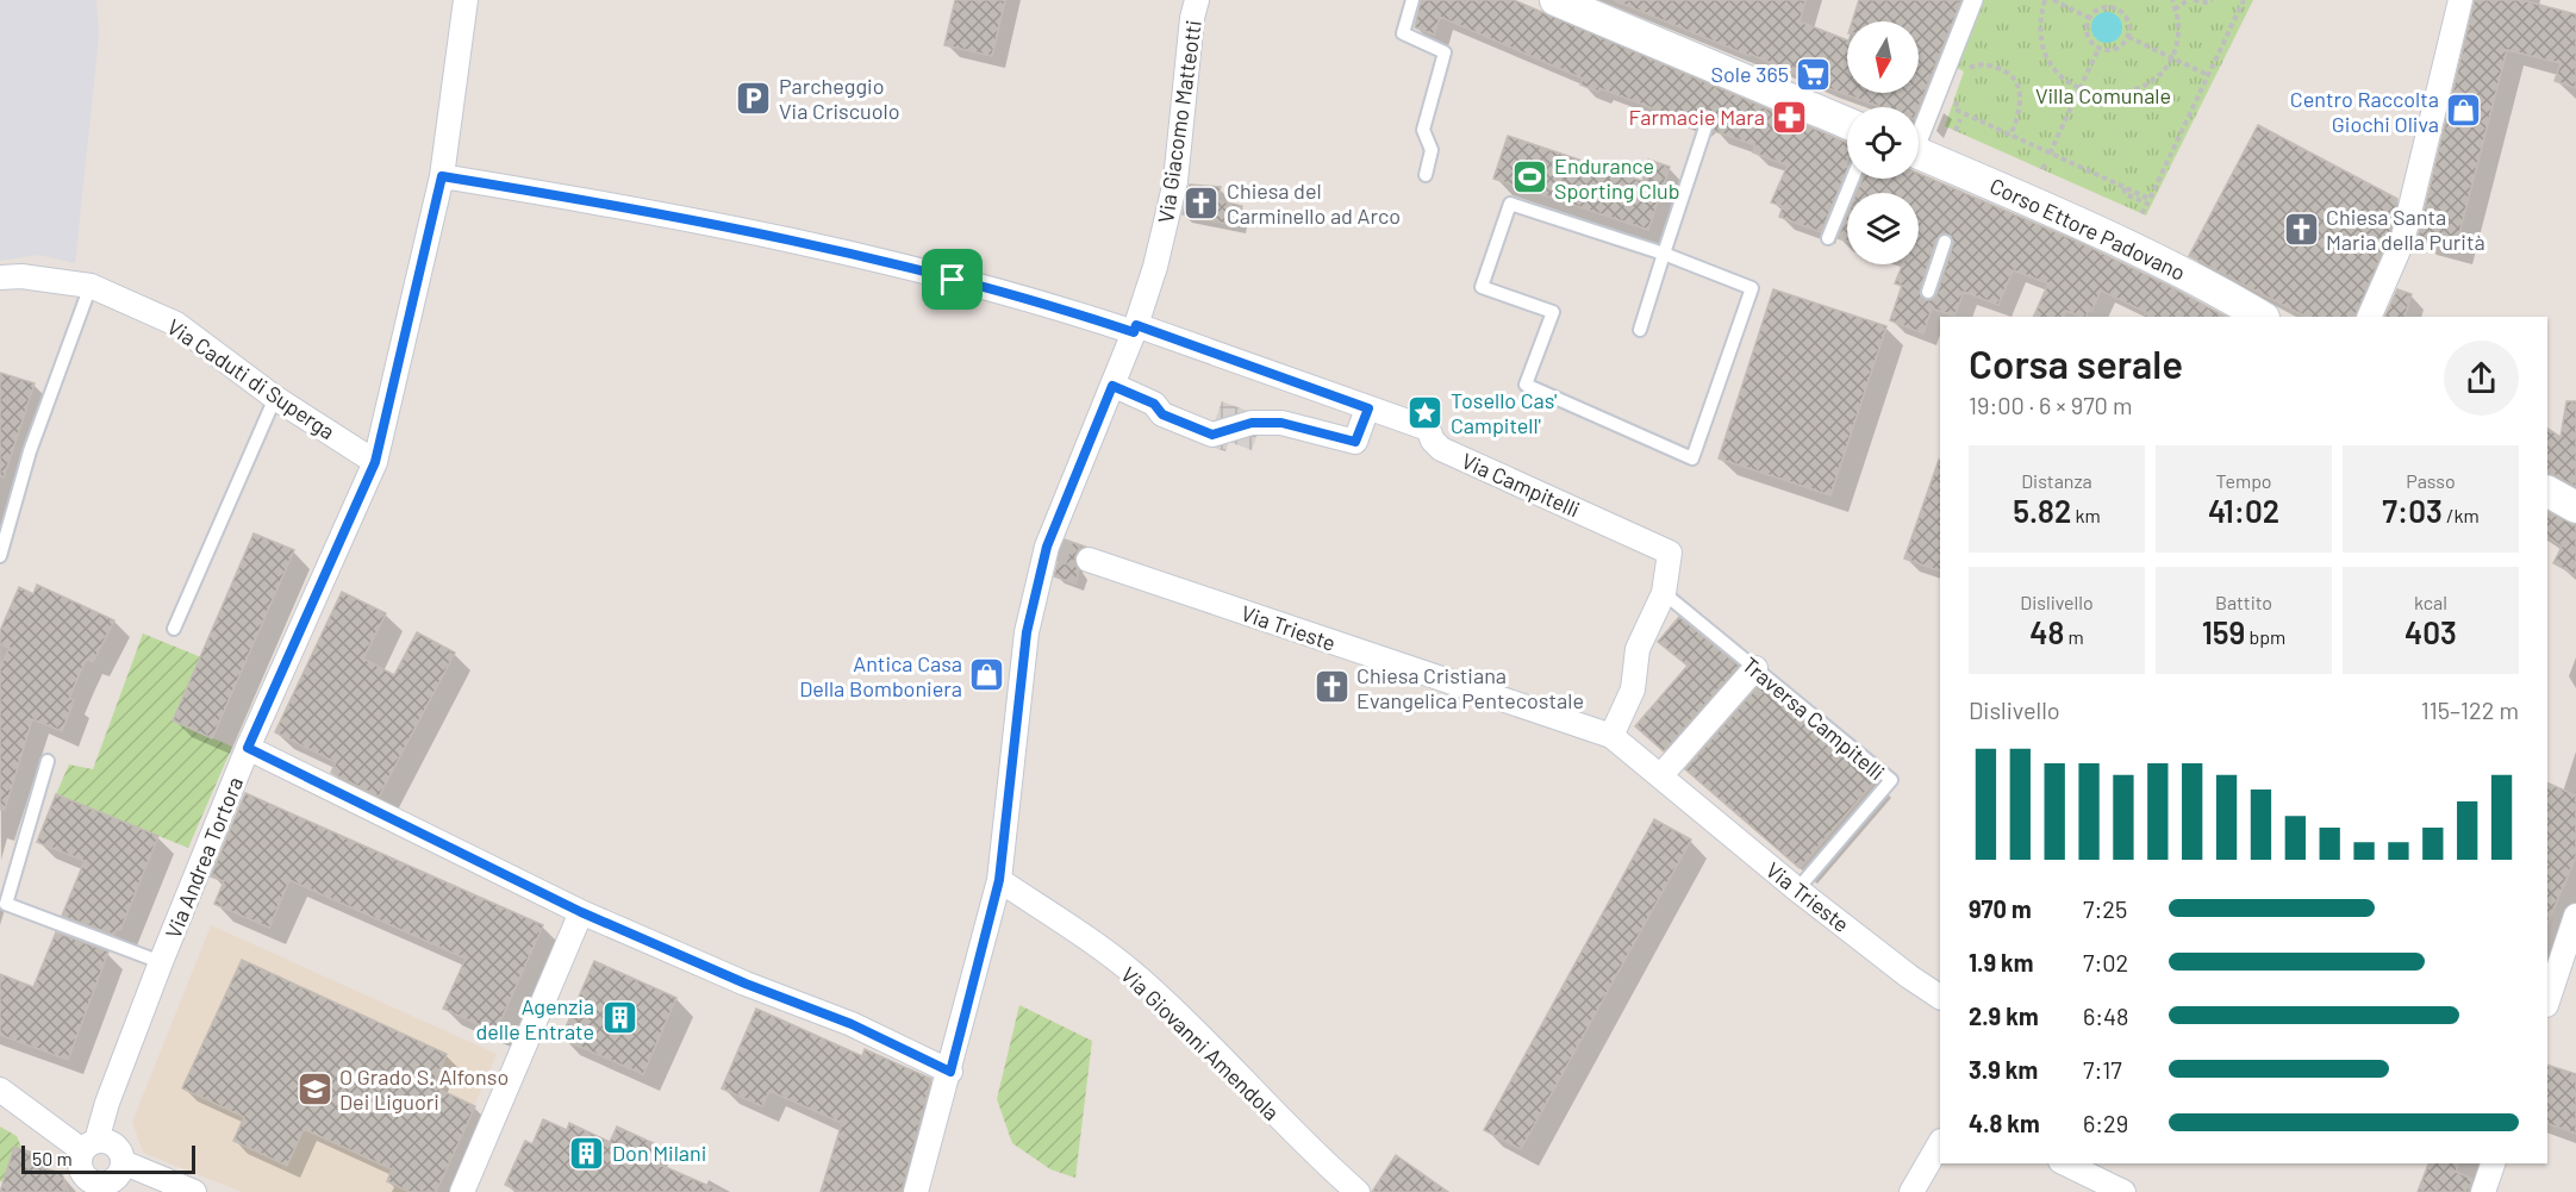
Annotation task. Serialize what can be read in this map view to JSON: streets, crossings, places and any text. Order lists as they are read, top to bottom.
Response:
{
  "streets": {
    "street": [
      "Via Giacomo Matteotti",
      "Corso Ettore Padovano",
      "Via Caduti di Superga",
      "Via Campitelli",
      "Via Trieste",
      "Via Andrea Tortora",
      "Via Giovanni Amendola"
    ],
    "lane": ["Traversa Campitelli"]
  },
  "crossings": [
    ["Via Giacomo Matteotti", "Via Campitelli"],
    ["Via Giacomo Matteotti", "Via Giovanni Amendola"],
    ["Via Caduti di Superga", "Via Andrea Tortora"],
    ["Via Campitelli", "Traversa Campitelli"],
    ["Via Campitelli", "Via Andrea Tortora"],
    ["Via Trieste", "Traversa Campitelli"]
  ],
  "parks": ["Villa Comunale"],
  "places": {
    "supermarket": ["Sole 365"],
    "parking": ["Parcheggio Via Criscuolo"],
    "shop": ["Centro Raccolta Giochi Oliva", "Antica Casa Della Bomboniera"],
    "pharmacy": ["Farmacie Mara"],
    "sports": ["Endurance Sporting Club"],
    "church": ["Chiesa del Carminello ad Arco", "Chiesa Santa Maria della Purità", "Chiesa Cristiana Evangelica Pentecostale"],
    "place": ["Tosello Cas' Campitell'"],
    "building": ["Agenzia delle Entrate", "Don Milani"],
    "school or university": ["O Grado S. Alfonso Dei Liguori"]
  },
  "scale_bar": "50 m",
  "north": "bottom",
  "page": {
    "heading": ["Corsa serale", "19:00 · 6 × 970 m"],
    "stats": [
      ["Distanza", "5.82 km"],
      ["Tempo", "41:02"],
      ["Passo", "7:03 /km"],
      ["Dislivello", "48 m"],
      ["Battito", "159 bpm"],
      ["kcal", "403"]
    ],
    "chart": ["Dislivello", "115–122 m"],
    "list": [
      {
        "name": "970 m",
        "note": "7:25"
      },
      {
        "name": "1.9 km",
        "note": "7:02"
      },
      {
        "name": "2.9 km",
        "note": "6:48"
      },
      {
        "name": "3.9 km",
        "note": "7:17"
      },
      {
        "name": "4.8 km",
        "note": "6:29"
      }
    ],
    "scale": "50 m"
  }
}
